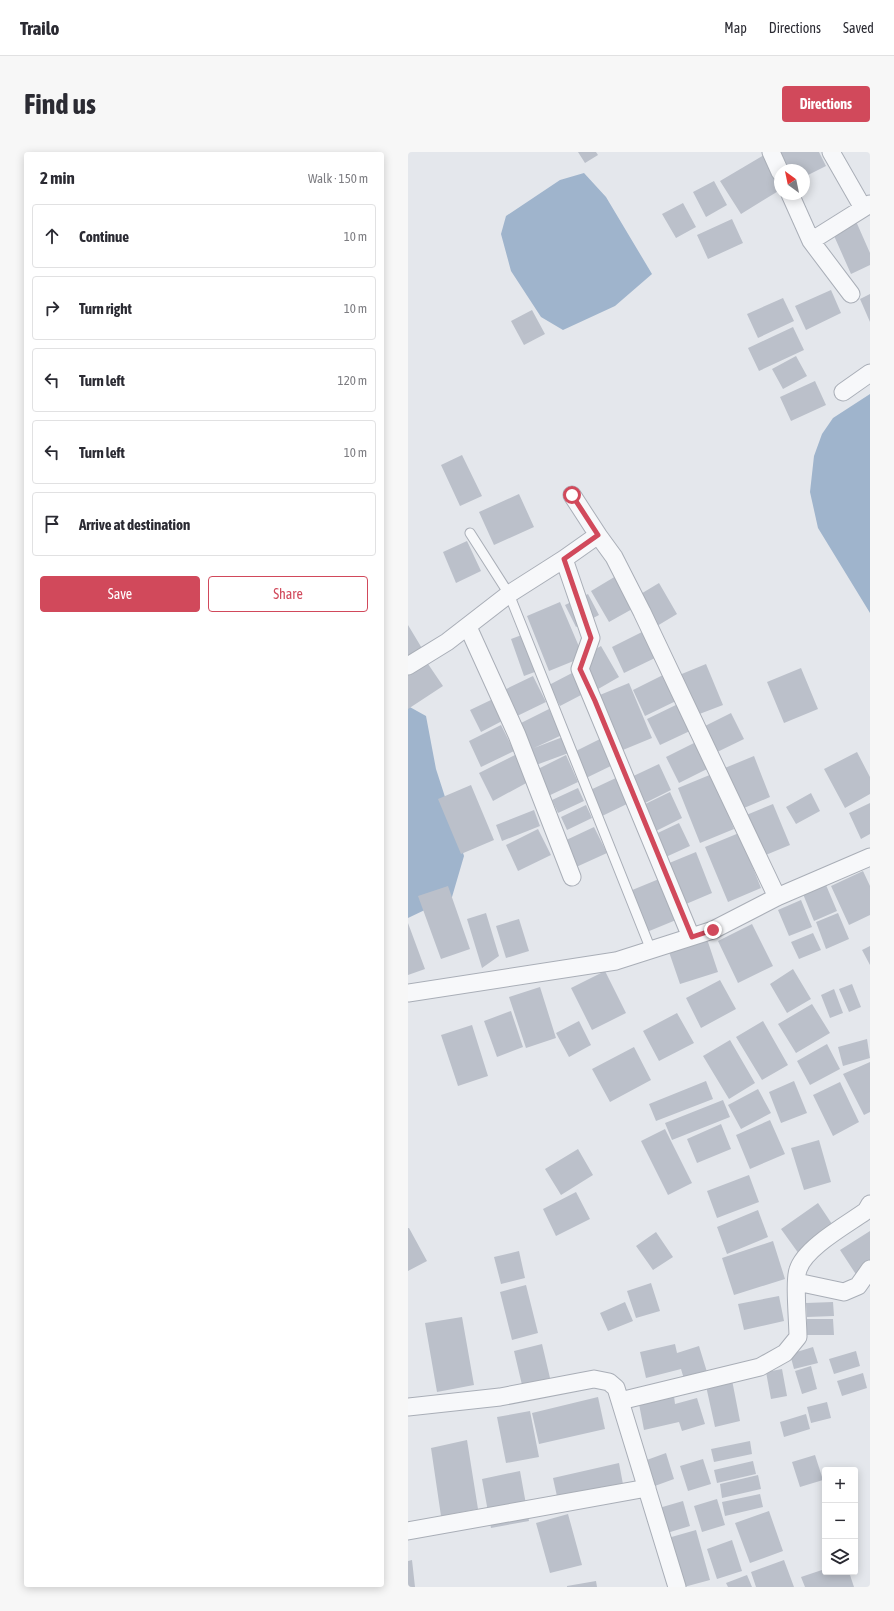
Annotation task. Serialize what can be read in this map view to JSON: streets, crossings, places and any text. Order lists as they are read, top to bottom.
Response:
{
  "north": "top left",
  "page": {
    "header": "Trailo",
    "nav": ["Map", "Directions", "Saved"],
    "buttons": [
      "Directions",
      ["Save", "Share"]
    ],
    "title": "Find us",
    "heading": ["2 min", "Walk · 150 m"],
    "list": [
      ["Continue", "10 m"],
      ["Turn right", "10 m"],
      ["Turn left", "120 m"],
      ["Turn left", "10 m"],
      "Arrive at destination"
    ],
    "map_buttons": ["+", "−"]
  }
}
